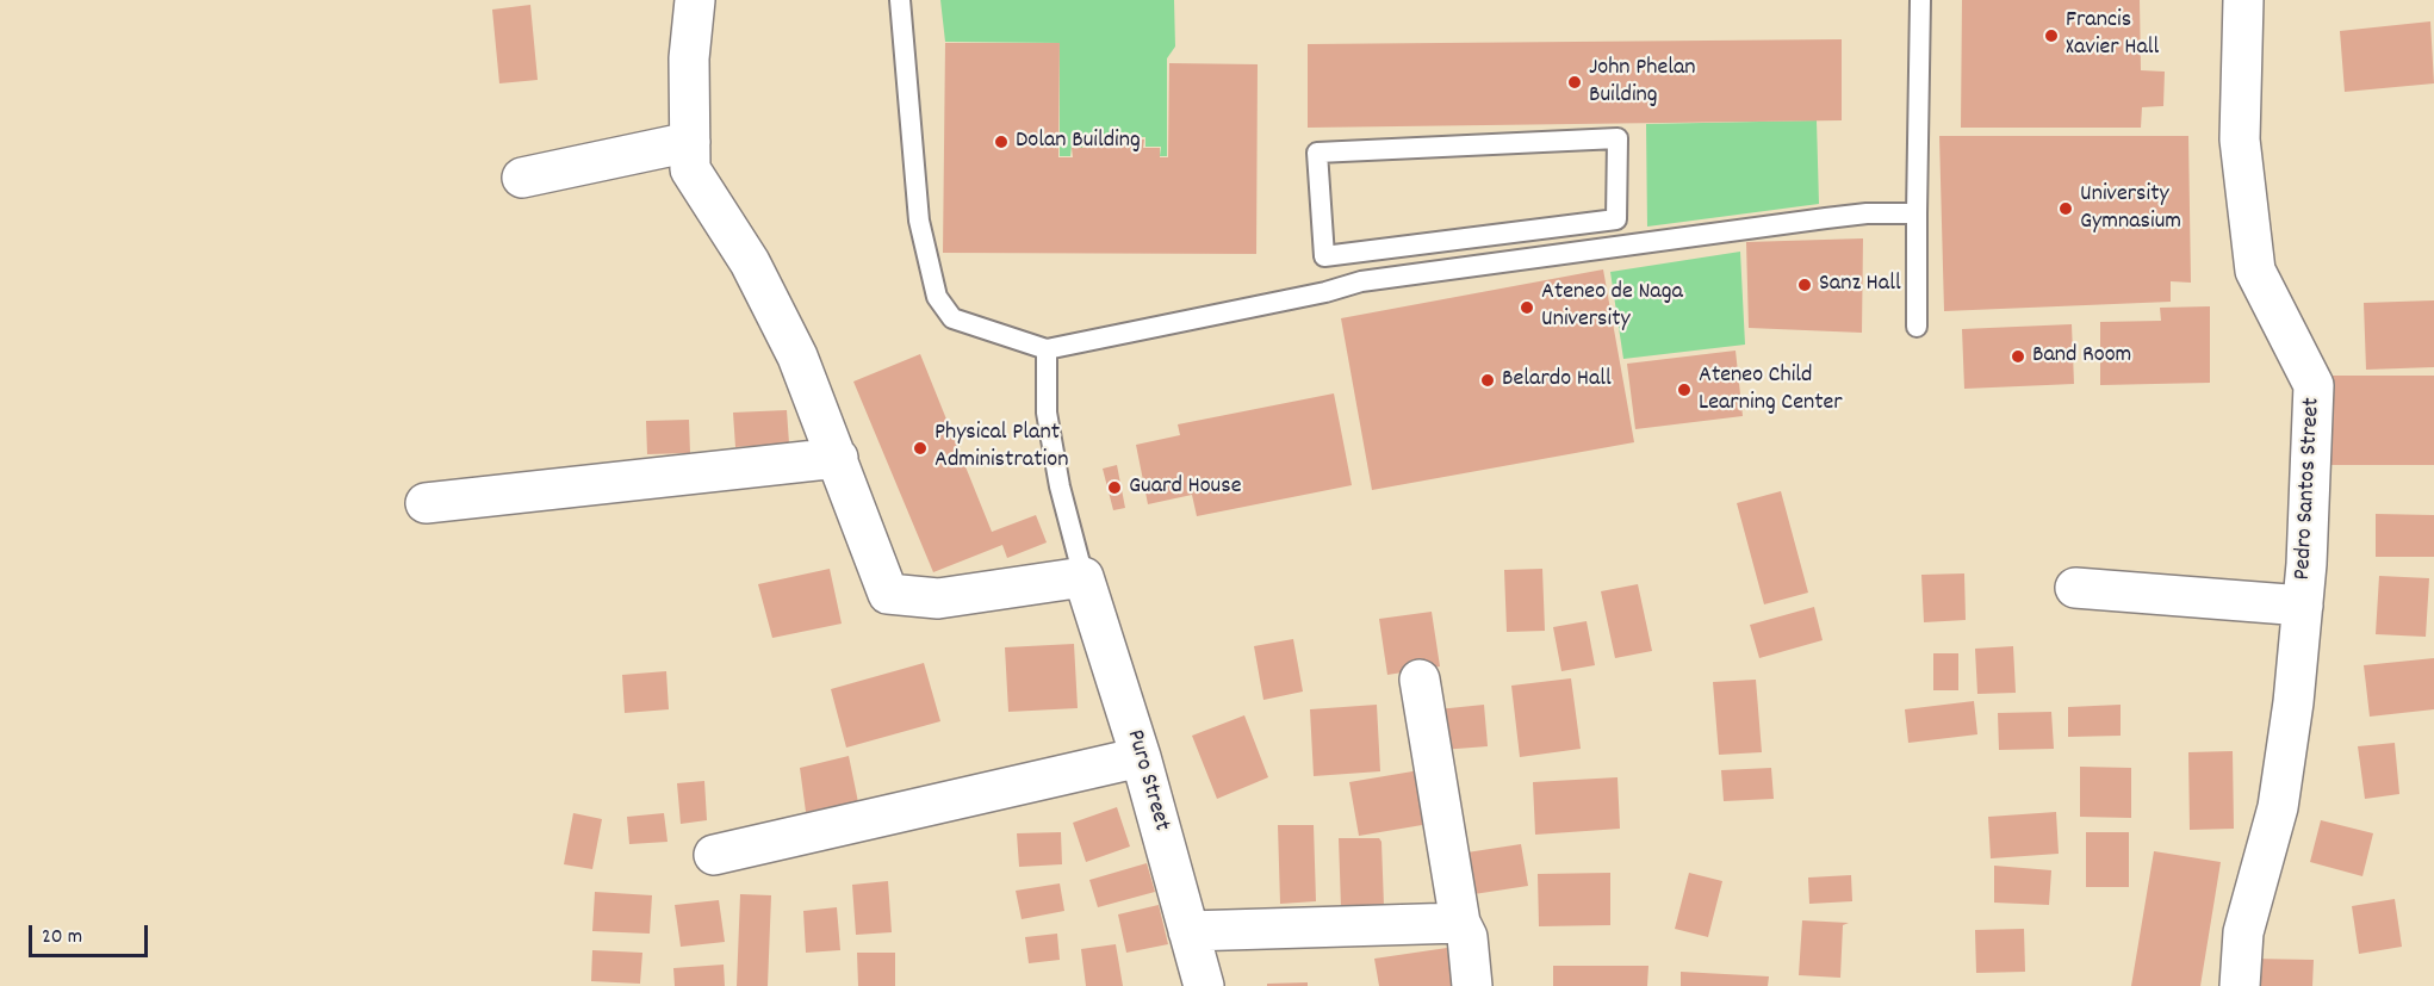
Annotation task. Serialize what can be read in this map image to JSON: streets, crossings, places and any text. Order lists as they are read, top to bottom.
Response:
{
  "streets": {
    "street": ["Pedro Santos Street", "Puro Street"]
  },
  "places": [
    "Francis Xavier Hall",
    "John Phelan Building",
    "Dolan Building",
    "University Gymnasium",
    "Sanz Hall",
    "Ateneo de Naga University",
    "Band Room",
    "Belardo Hall",
    "Ateneo Child Learning Center",
    "Physical Plant Administration",
    "Guard House"
  ],
  "scale_bar": "20 m"
}
